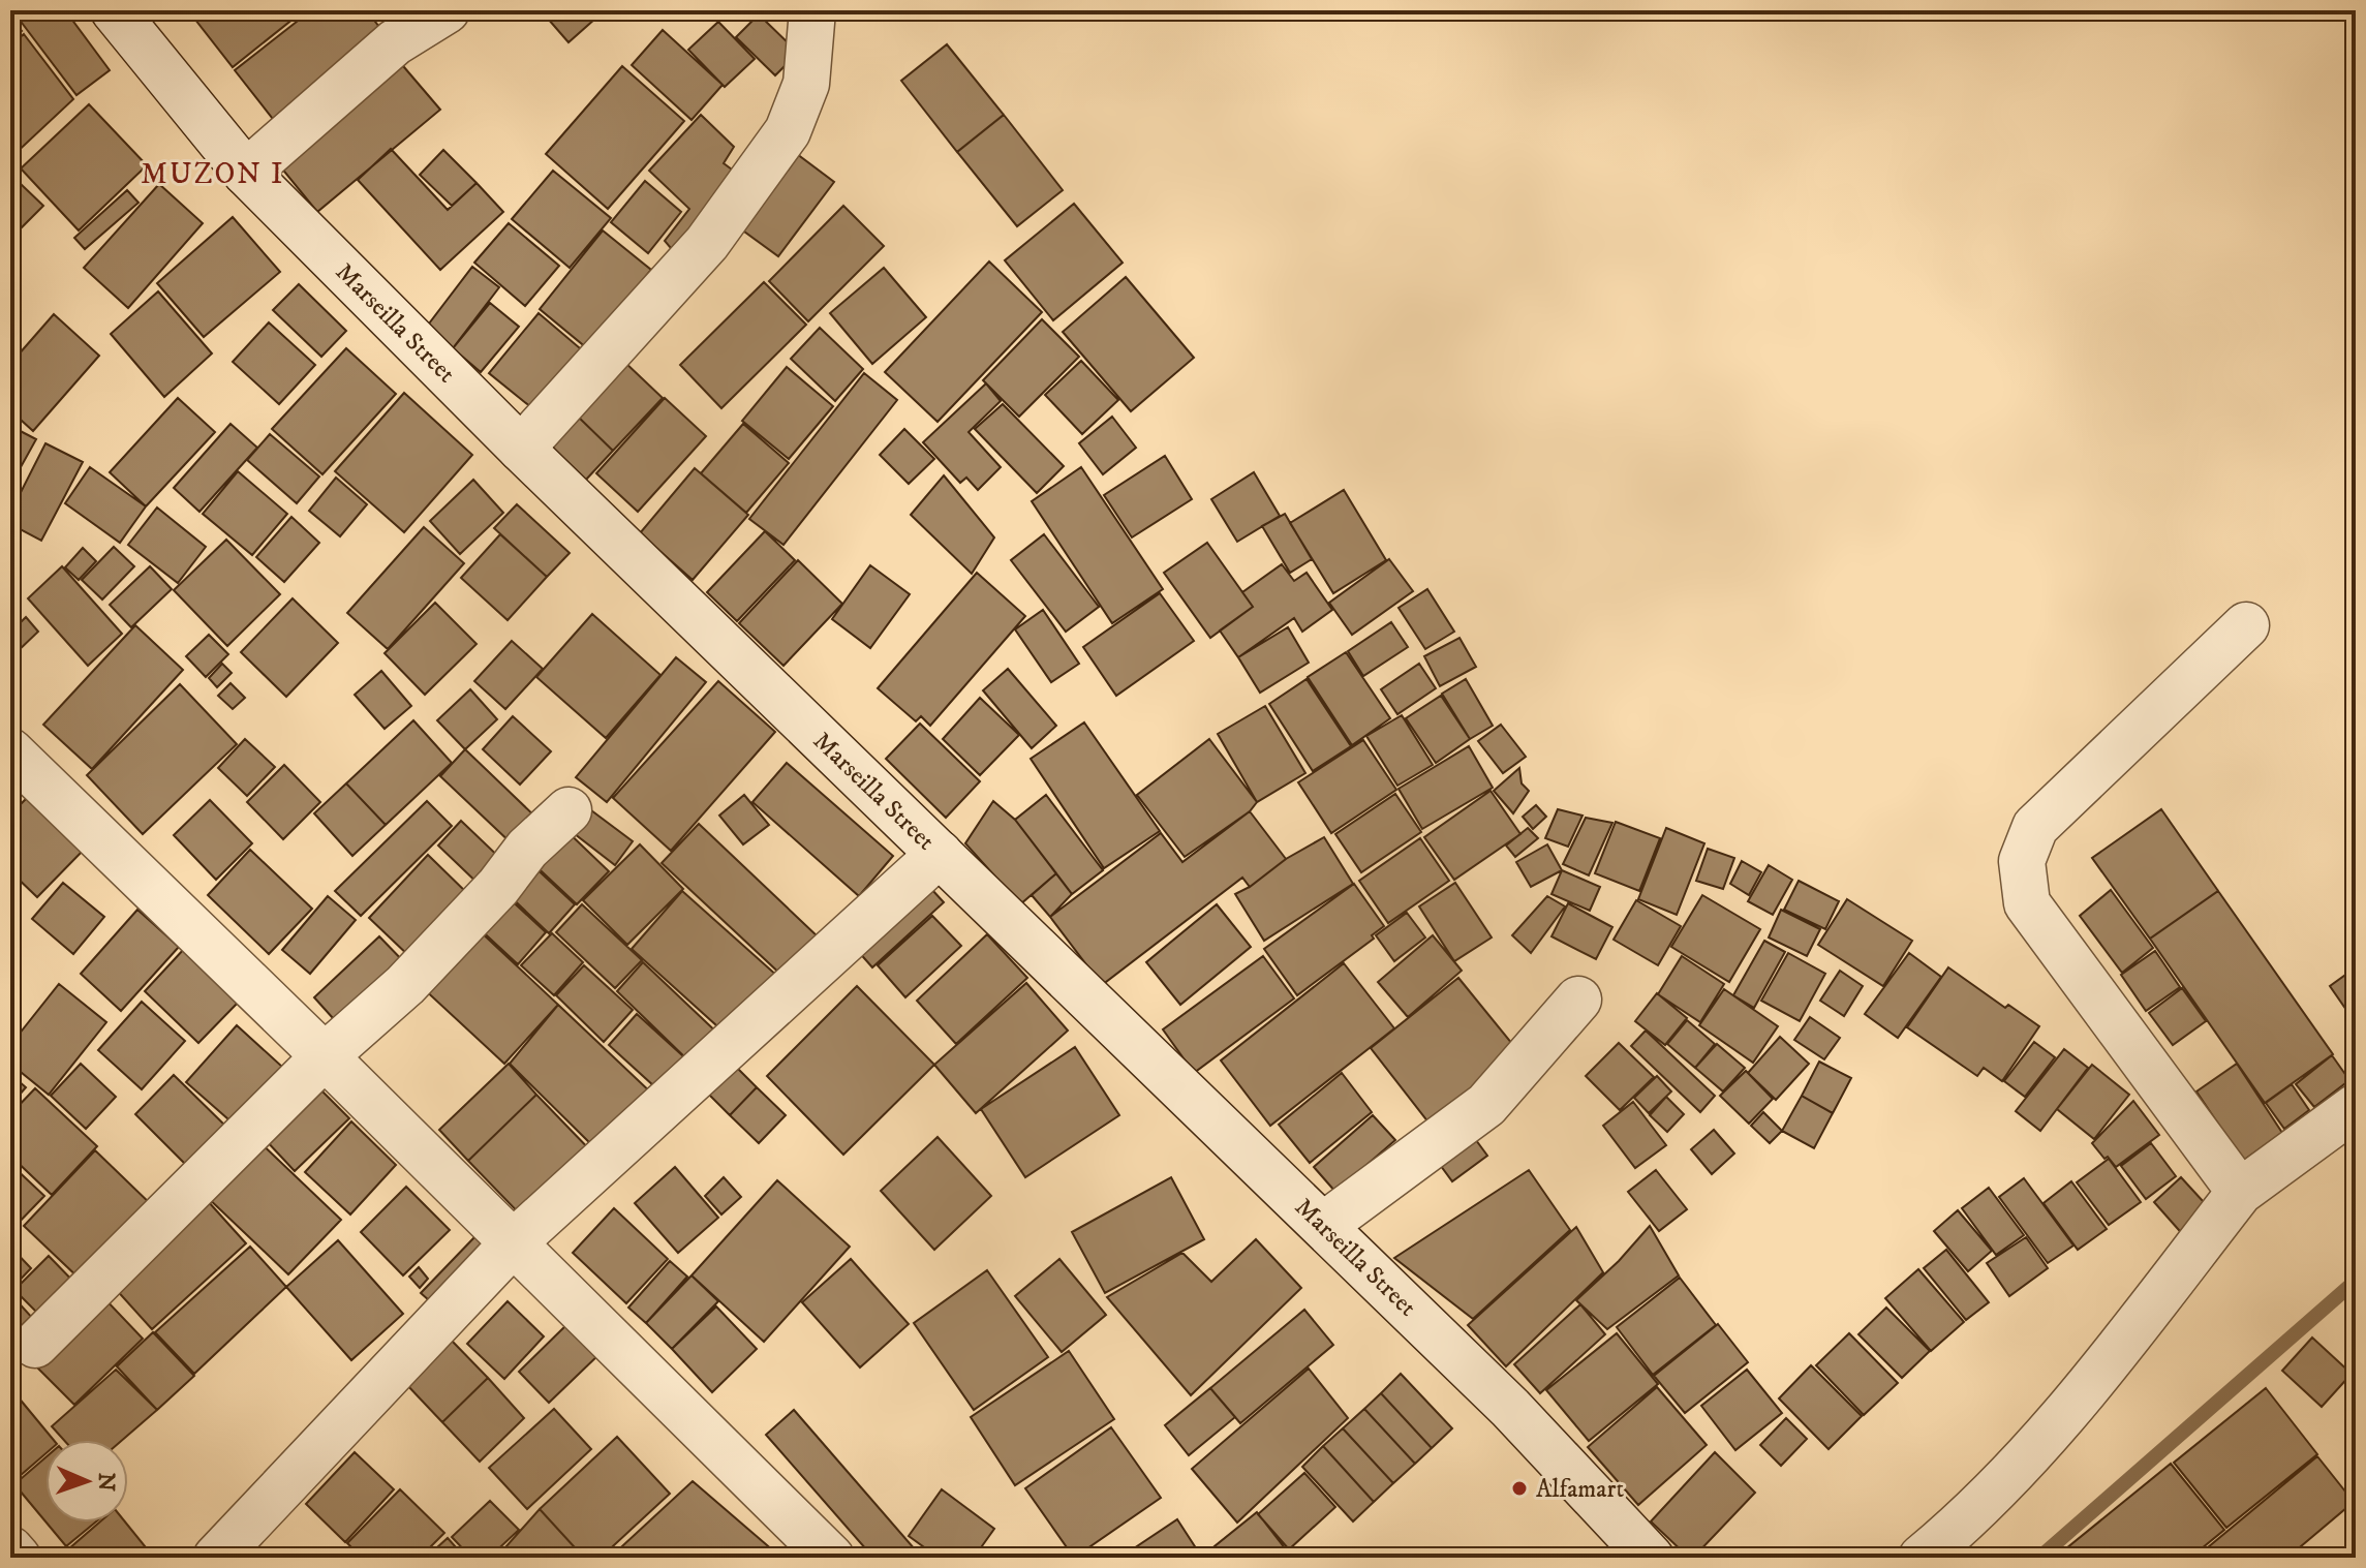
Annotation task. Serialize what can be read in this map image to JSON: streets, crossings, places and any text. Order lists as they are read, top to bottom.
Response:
{
  "streets": {
    "street": ["Marseilla Street"]
  },
  "districts": ["MUZON I"],
  "places": ["Alfamart"],
  "north": "right"
}
